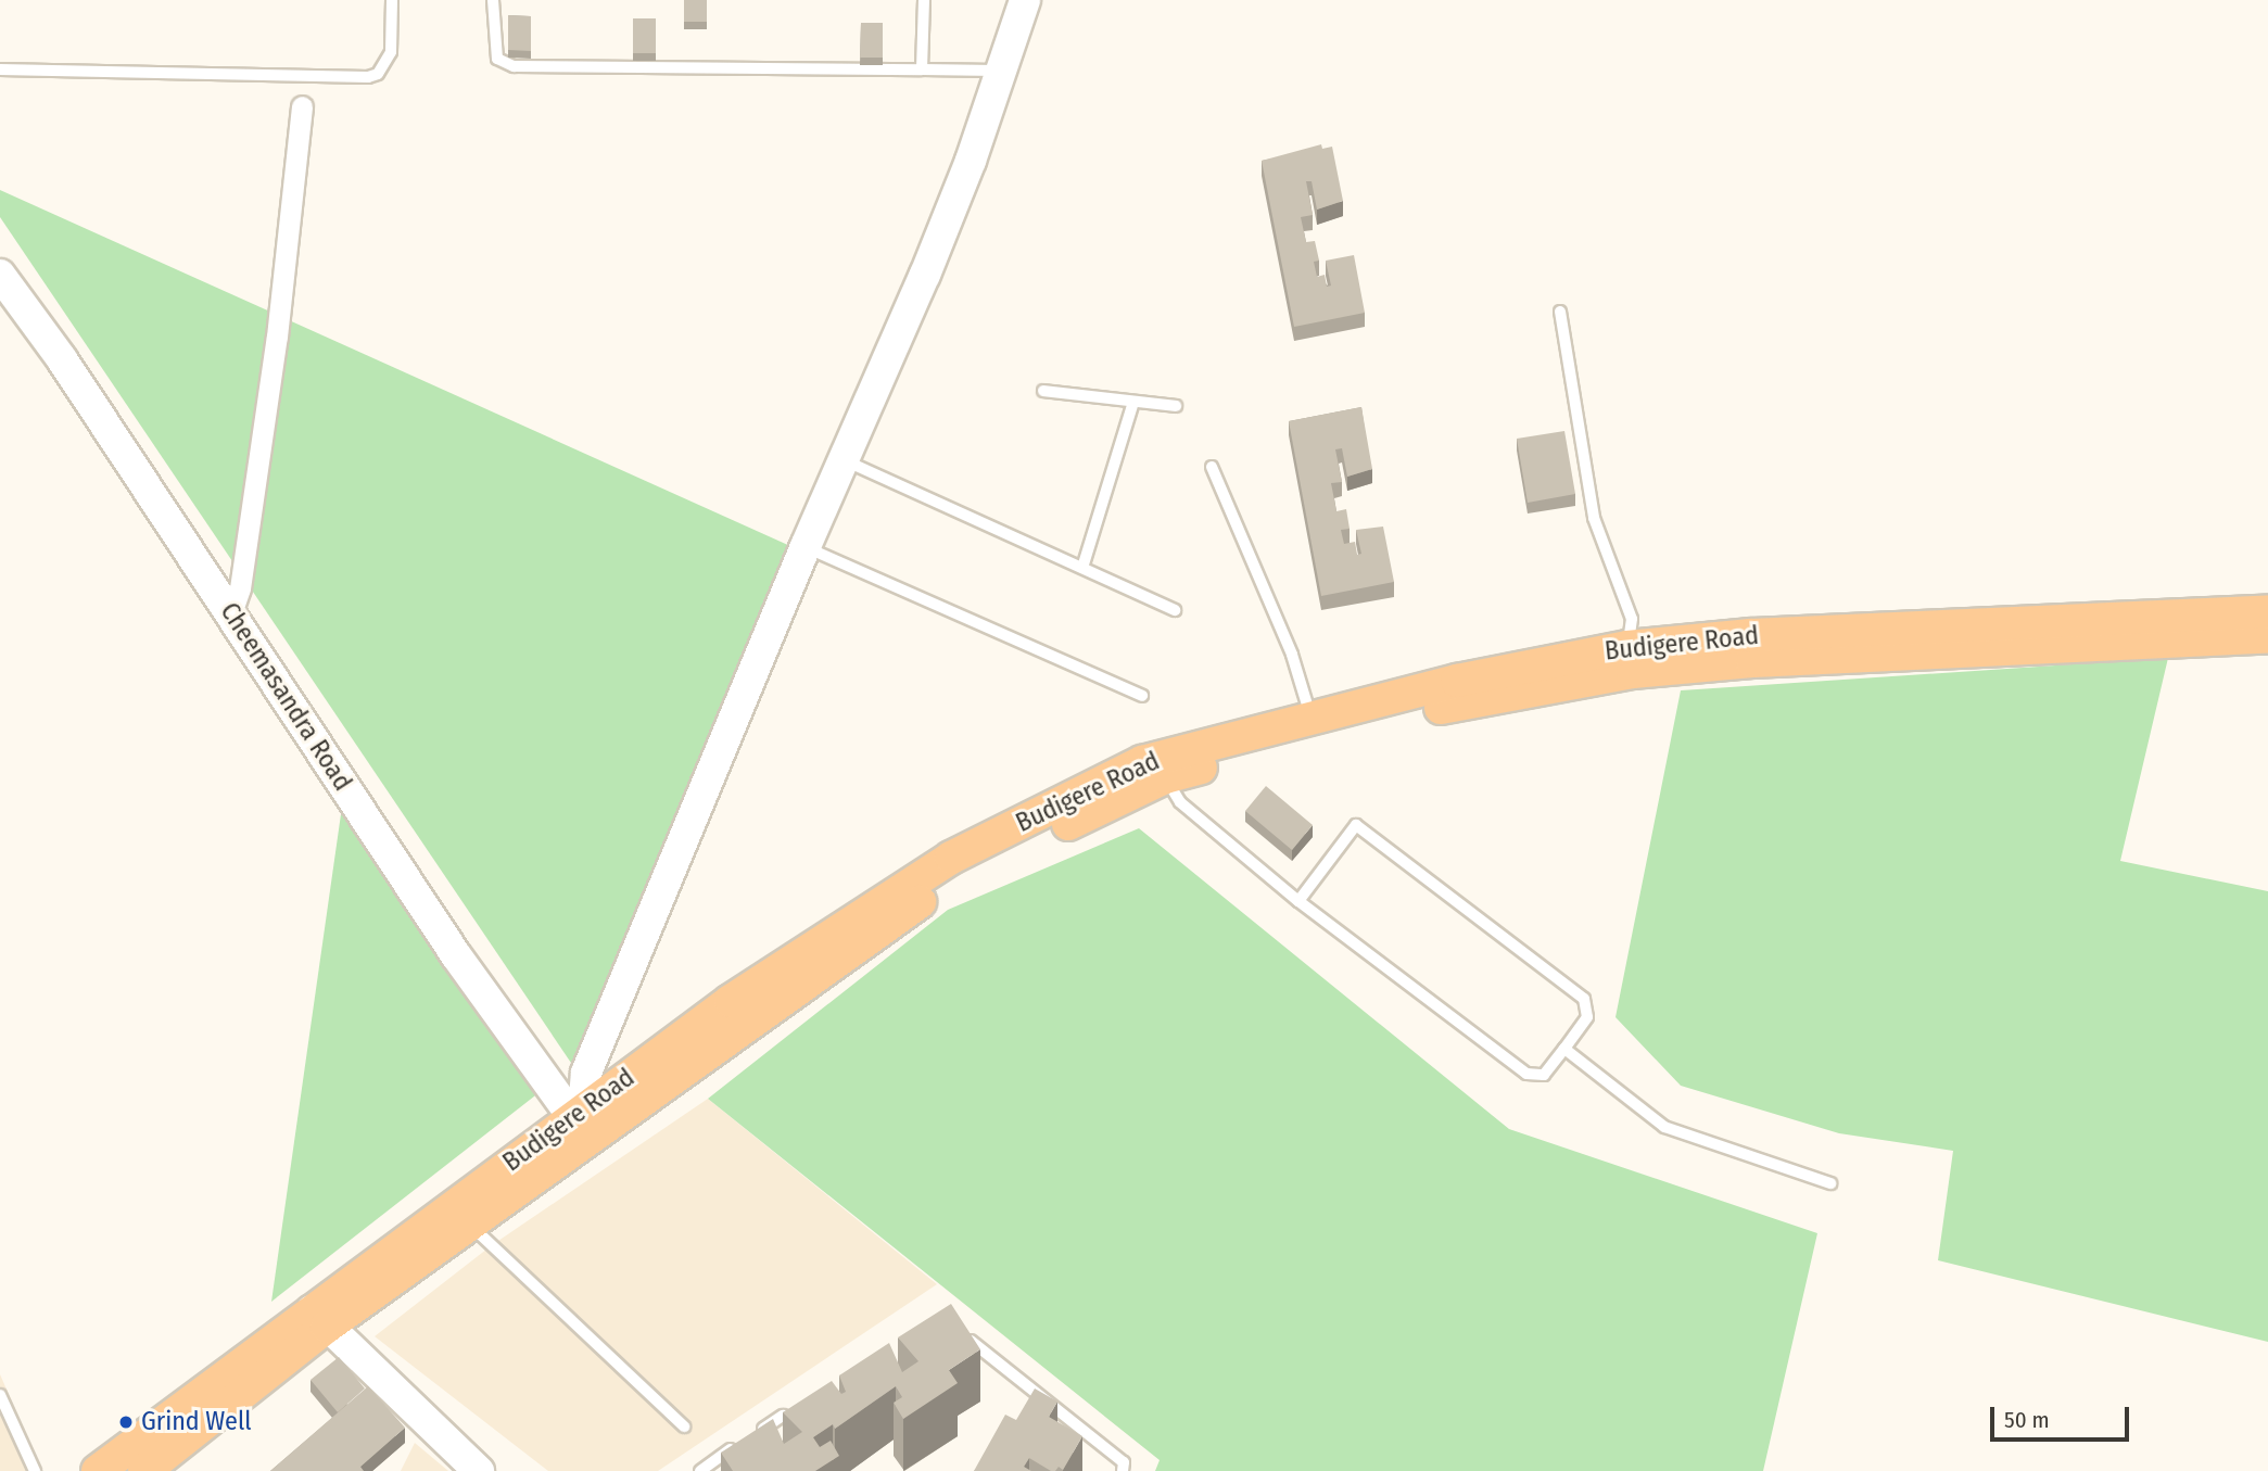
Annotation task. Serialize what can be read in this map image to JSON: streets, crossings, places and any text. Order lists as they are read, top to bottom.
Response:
{
  "streets": {
    "main road": ["Budigere Road"],
    "street": ["Cheemasandra Road"]
  },
  "crossings": [
    ["Budigere Road", "Cheemasandra Road"]
  ],
  "places": ["Grind Well"],
  "scale_bar": "50 m"
}
